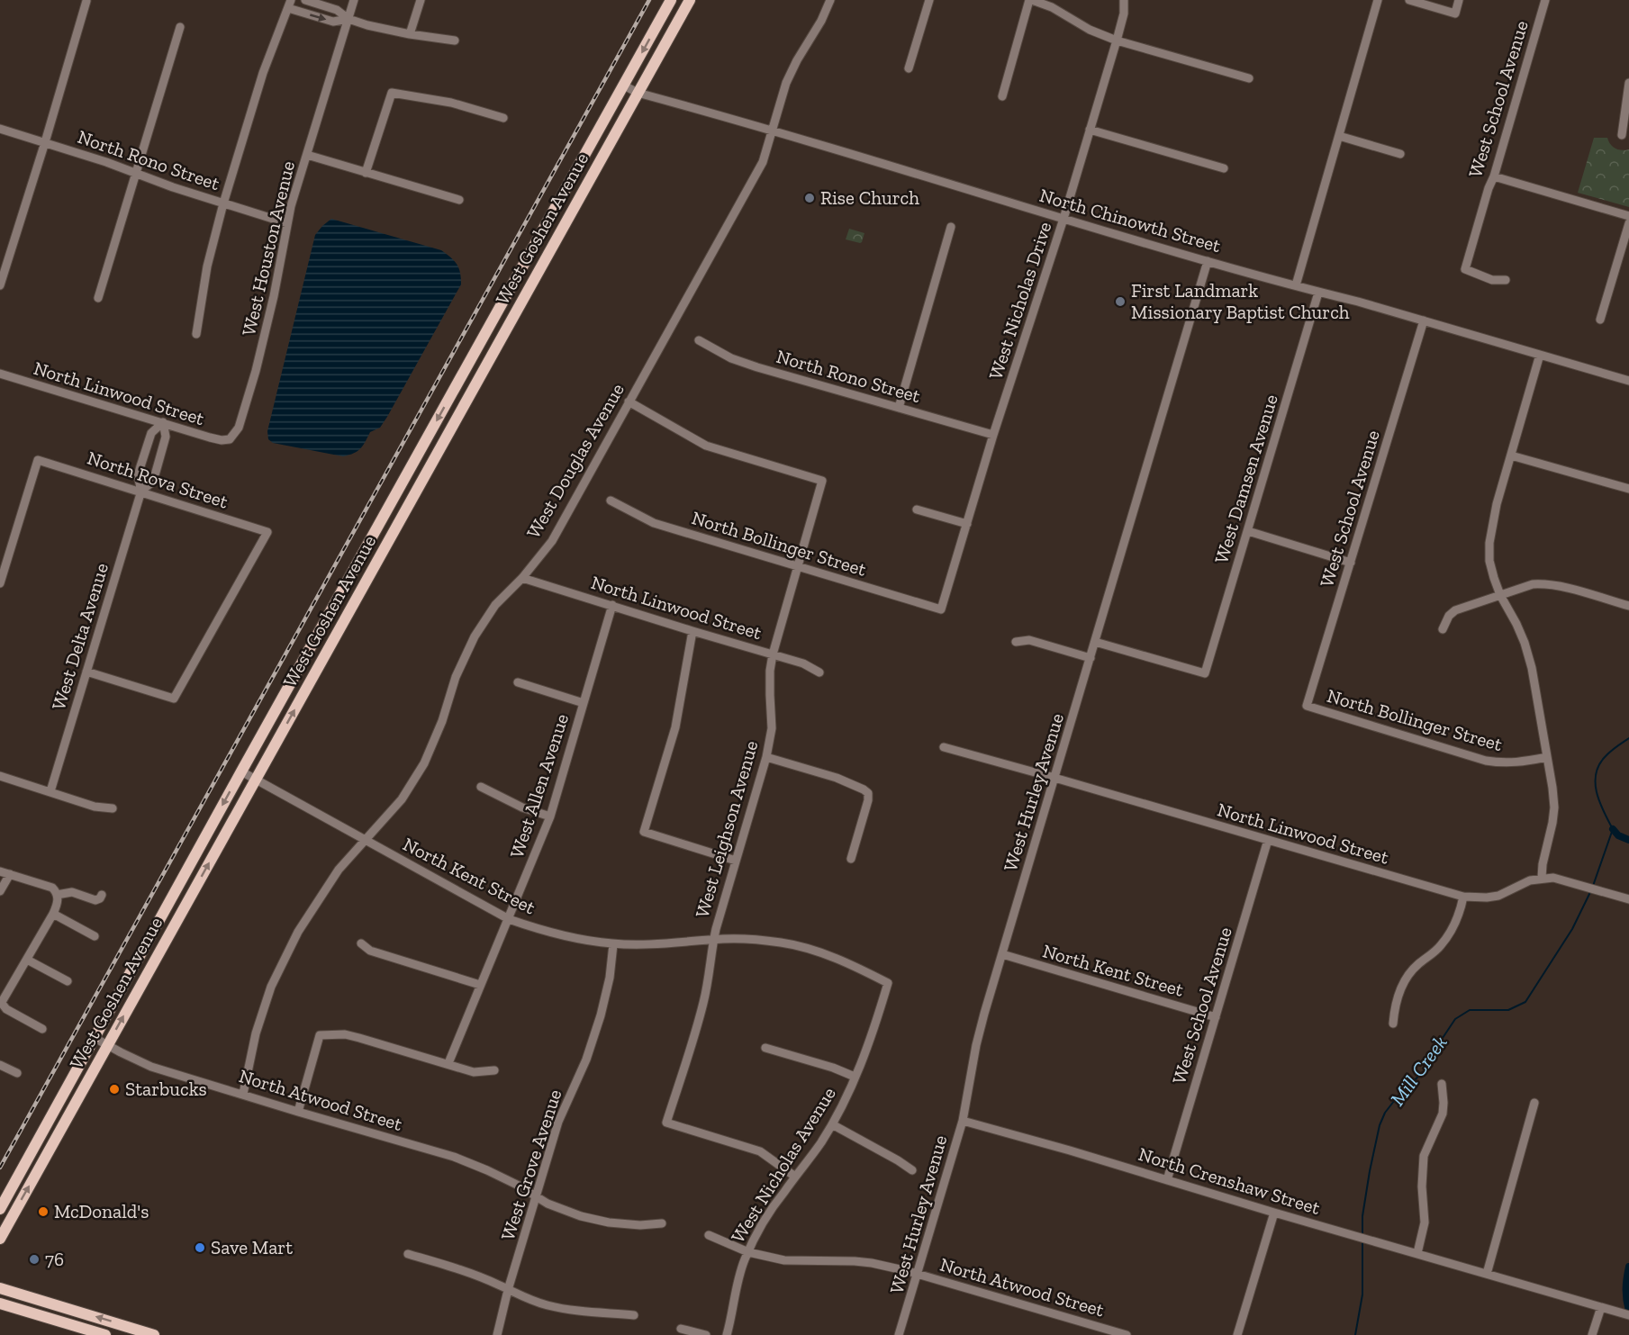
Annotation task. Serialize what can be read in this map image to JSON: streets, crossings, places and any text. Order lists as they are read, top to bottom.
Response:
{
  "streets": {
    "main road": ["West Goshen Avenue"],
    "street": [
      "West School Avenue",
      "North Rono Street",
      "North Chinowth Street",
      "West Houston Avenue",
      "West Nicholas Drive",
      "North Linwood Street",
      "West Douglas Avenue",
      "West Damsen Avenue",
      "North Rova Street",
      "North Bollinger Street",
      "West Delta Avenue",
      "West Allen Avenue",
      "West Hurley Avenue",
      "West Leighson Avenue",
      "North Kent Street",
      "North Atwood Street",
      "West Grove Avenue",
      "West Nicholas Avenue",
      "North Crenshaw Street"
    ]
  },
  "crossings": [
    ["West School Avenue", "North Chinowth Street"],
    ["West School Avenue", "North Linwood Street"],
    ["West School Avenue", "North Bollinger Street"],
    ["West School Avenue", "North Kent Street"],
    ["West School Avenue", "North Crenshaw Street"],
    ["North Rono Street", "West Houston Avenue"],
    ["North Rono Street", "West Nicholas Drive"],
    ["North Chinowth Street", "West Goshen Avenue"],
    ["North Chinowth Street", "West Nicholas Drive"],
    ["North Chinowth Street", "West Douglas Avenue"],
    ["North Chinowth Street", "West Damsen Avenue"],
    ["North Chinowth Street", "West Hurley Avenue"],
    ["West Goshen Avenue", "North Kent Street"],
    ["West Goshen Avenue", "North Atwood Street"],
    ["West Houston Avenue", "North Linwood Street"],
    ["West Nicholas Drive", "North Bollinger Street"],
    ["North Linwood Street", "West Douglas Avenue"],
    ["North Linwood Street", "West Delta Avenue"],
    ["North Linwood Street", "West Allen Avenue"],
    ["North Linwood Street", "West Hurley Avenue"],
    ["North Linwood Street", "West Leighson Avenue"],
    ["West Douglas Avenue", "West Leighson Avenue"],
    ["West Douglas Avenue", "North Kent Street"],
    ["West Douglas Avenue", "North Atwood Street"],
    ["West Damsen Avenue", "West Hurley Avenue"],
    ["North Rova Street", "West Delta Avenue"],
    ["North Bollinger Street", "West Leighson Avenue"],
    ["West Allen Avenue", "North Kent Street"],
    ["West Hurley Avenue", "North Kent Street"],
    ["West Hurley Avenue", "North Atwood Street"],
    ["West Hurley Avenue", "North Crenshaw Street"],
    ["West Leighson Avenue", "North Kent Street"],
    ["West Leighson Avenue", "West Nicholas Avenue"],
    ["North Kent Street", "West Grove Avenue"],
    ["North Kent Street", "West Nicholas Avenue"],
    ["North Atwood Street", "West Grove Avenue"],
    ["North Atwood Street", "West Nicholas Avenue"]
  ],
  "water": ["Mill Creek"],
  "places": [
    "Rise Church",
    "First Landmark Missionary Baptist Church",
    "Starbucks",
    "McDonald's",
    "Save Mart",
    "76"
  ]
}
